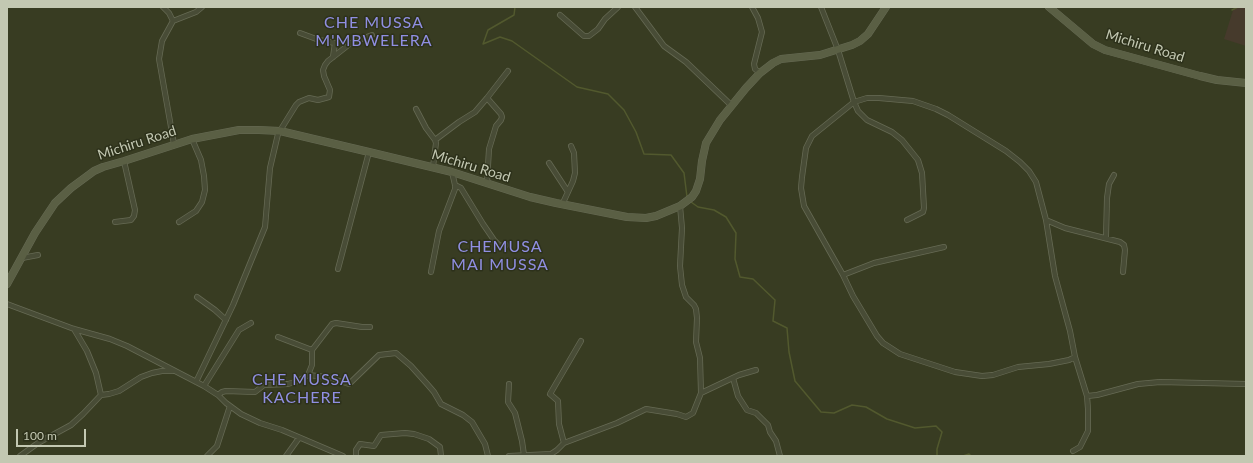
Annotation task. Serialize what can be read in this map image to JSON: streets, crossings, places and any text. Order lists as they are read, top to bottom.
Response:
{
  "streets": {
    "street": ["Michiru Road"]
  },
  "districts": ["CHE MUSSA M'MBWELERA", "CHEMUSA MAI MUSSA", "CHE MUSSA KACHERE"],
  "scale_bar": "100 m"
}
